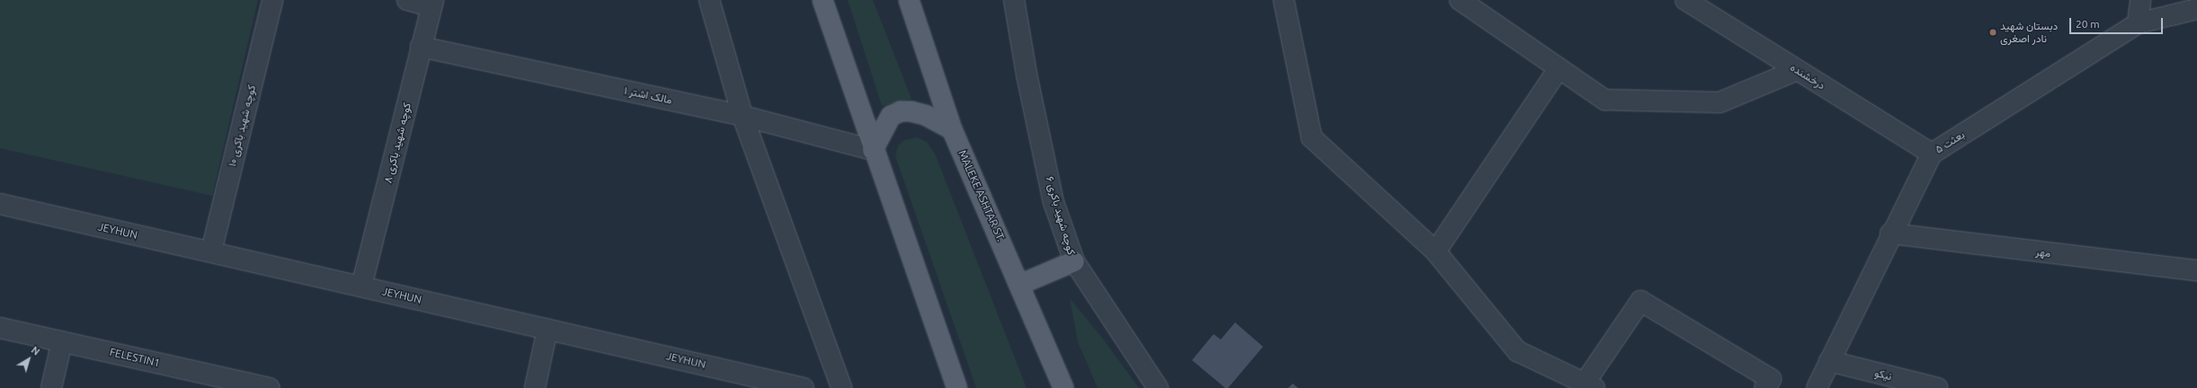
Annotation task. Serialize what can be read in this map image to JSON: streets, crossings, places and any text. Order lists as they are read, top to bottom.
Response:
{
  "streets": {
    "main road": ["MALEKE ASHTAR ST."],
    "street": [
      "درخشنده",
      "مالک اشتر ۱",
      "کوچه شهید باکری ۱۰",
      "بعثت ۵",
      "کوچه شهید باکری ۸",
      "کوچه شهید باکری ۶",
      "JEYHUN",
      "مهر",
      "FELESTIN1",
      "نیکو"
    ]
  },
  "crossings": [
    ["درخشنده", "بعثت ۵"],
    ["مالک اشتر ۱", "کوچه شهید باکری ۸"],
    ["کوچه شهید باکری ۱۰", "JEYHUN"],
    ["بعثت ۵", "مهر"],
    ["بعثت ۵", "نیکو"],
    ["کوچه شهید باکری ۸", "JEYHUN"]
  ],
  "places": ["دبستان شهید نادر اصغری"],
  "scale_bar": "20 m",
  "north": "top right"
}
